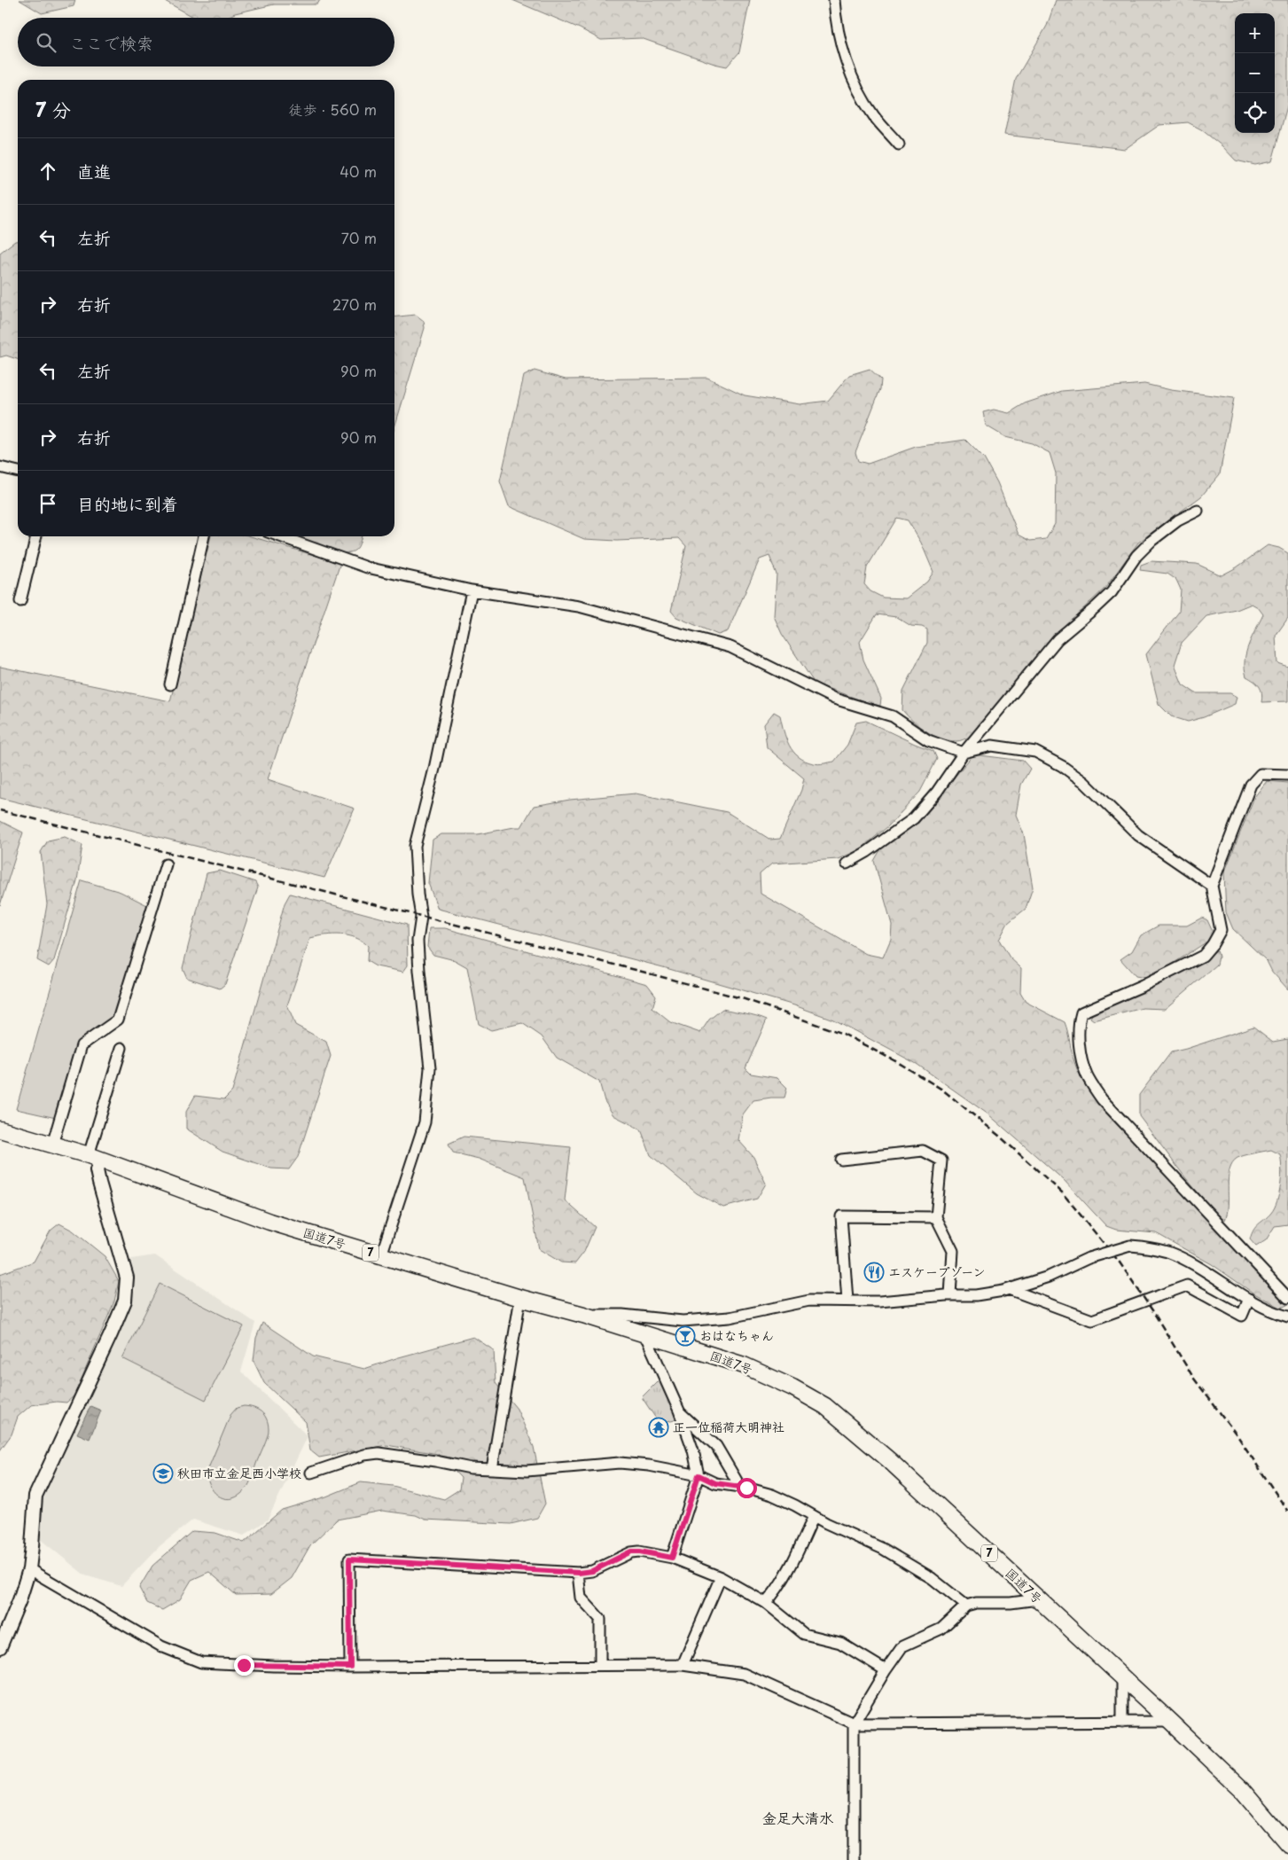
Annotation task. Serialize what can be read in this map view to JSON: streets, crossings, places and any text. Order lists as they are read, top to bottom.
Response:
{
  "streets": {
    "highway": ["国道7号", "7"]
  },
  "districts": ["金足大清水"],
  "places": {
    "restaurant": ["エスケープゾーン"],
    "bar": ["おはなちゃん"],
    "temple": ["正一位稲荷大明神社"],
    "school or university": ["秋田市立金足西小学校"]
  },
  "page": {
    "map_buttons": ["+", "−"],
    "search": "ここで検索",
    "heading": ["7 分", "徒歩 · 560 m"],
    "list": [
      ["直進", "40 m"],
      ["左折", "70 m"],
      ["右折", "270 m"],
      ["左折", "90 m"],
      ["右折", "90 m"],
      "目的地に到着"
    ]
  }
}
